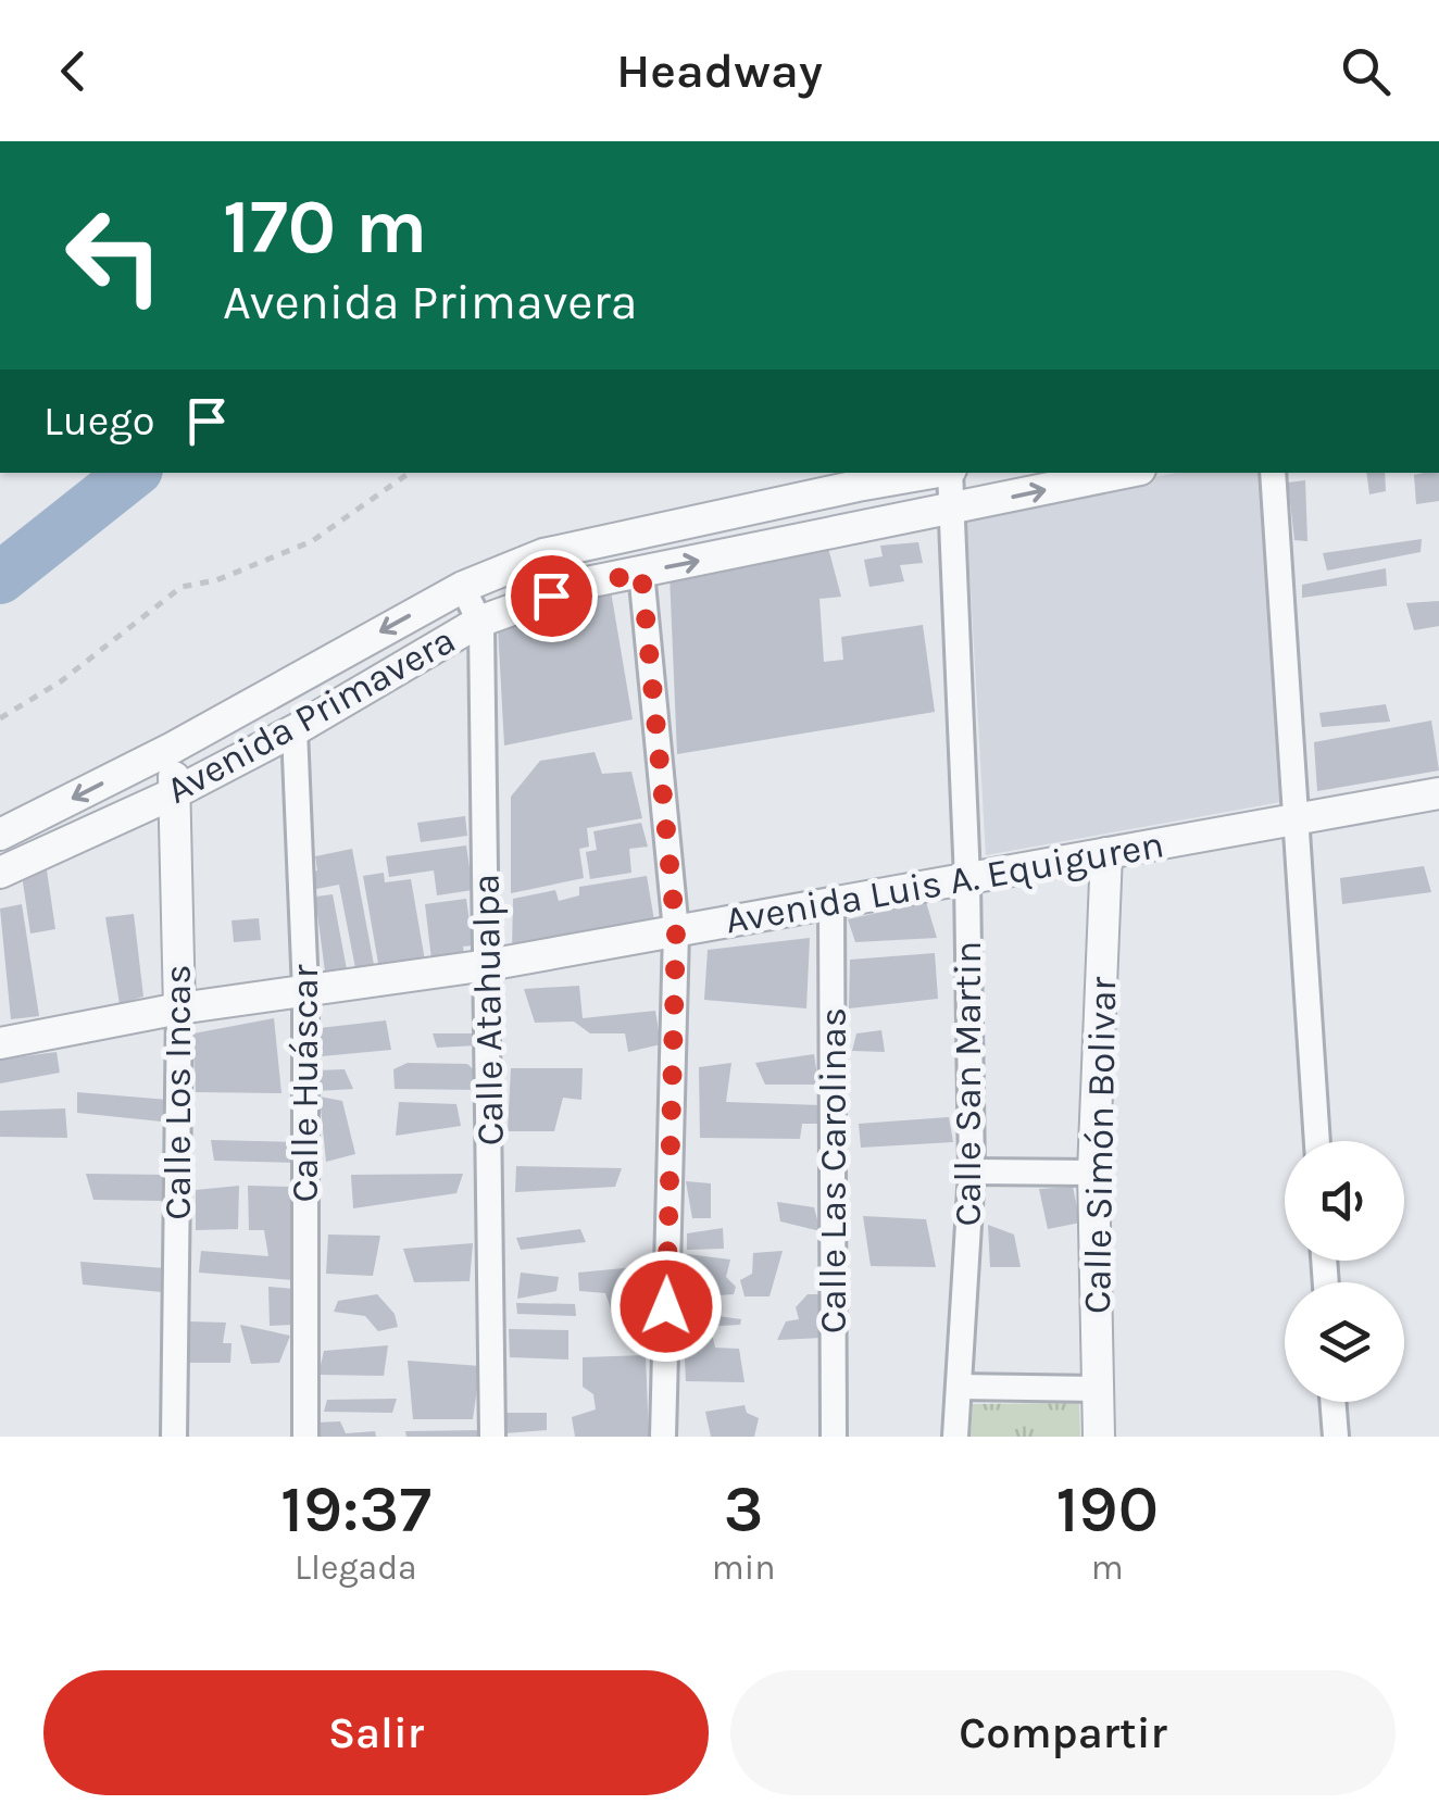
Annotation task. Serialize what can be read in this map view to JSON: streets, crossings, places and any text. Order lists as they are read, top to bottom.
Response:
{
  "streets": {
    "street": [
      "Avenida Primavera",
      "Avenida Luis A. Equiguren",
      "Calle Atahualpa",
      "Calle Huáscar",
      "Calle San Martin",
      "Calle Los Incas",
      "Calle Simón Bolivar",
      "Calle Las Carolinas"
    ]
  },
  "crossings": [
    ["Avenida Primavera", "Calle Atahualpa"],
    ["Avenida Primavera", "Calle Huáscar"],
    ["Avenida Primavera", "Calle San Martin"],
    ["Avenida Primavera", "Calle Los Incas"],
    ["Avenida Luis A. Equiguren", "Calle Atahualpa"],
    ["Avenida Luis A. Equiguren", "Calle Huáscar"],
    ["Avenida Luis A. Equiguren", "Calle San Martin"],
    ["Avenida Luis A. Equiguren", "Calle Los Incas"],
    ["Avenida Luis A. Equiguren", "Calle Simón Bolivar"],
    ["Avenida Luis A. Equiguren", "Calle Las Carolinas"]
  ],
  "page": {
    "header": "Headway",
    "turn": ["170 m", "Avenida Primavera"],
    "then": "Luego",
    "eta": [
      "19:37",
      "Llegada",
      "3",
      "min",
      "190",
      "m"
    ],
    "buttons": ["Salir", "Compartir"]
  }
}
